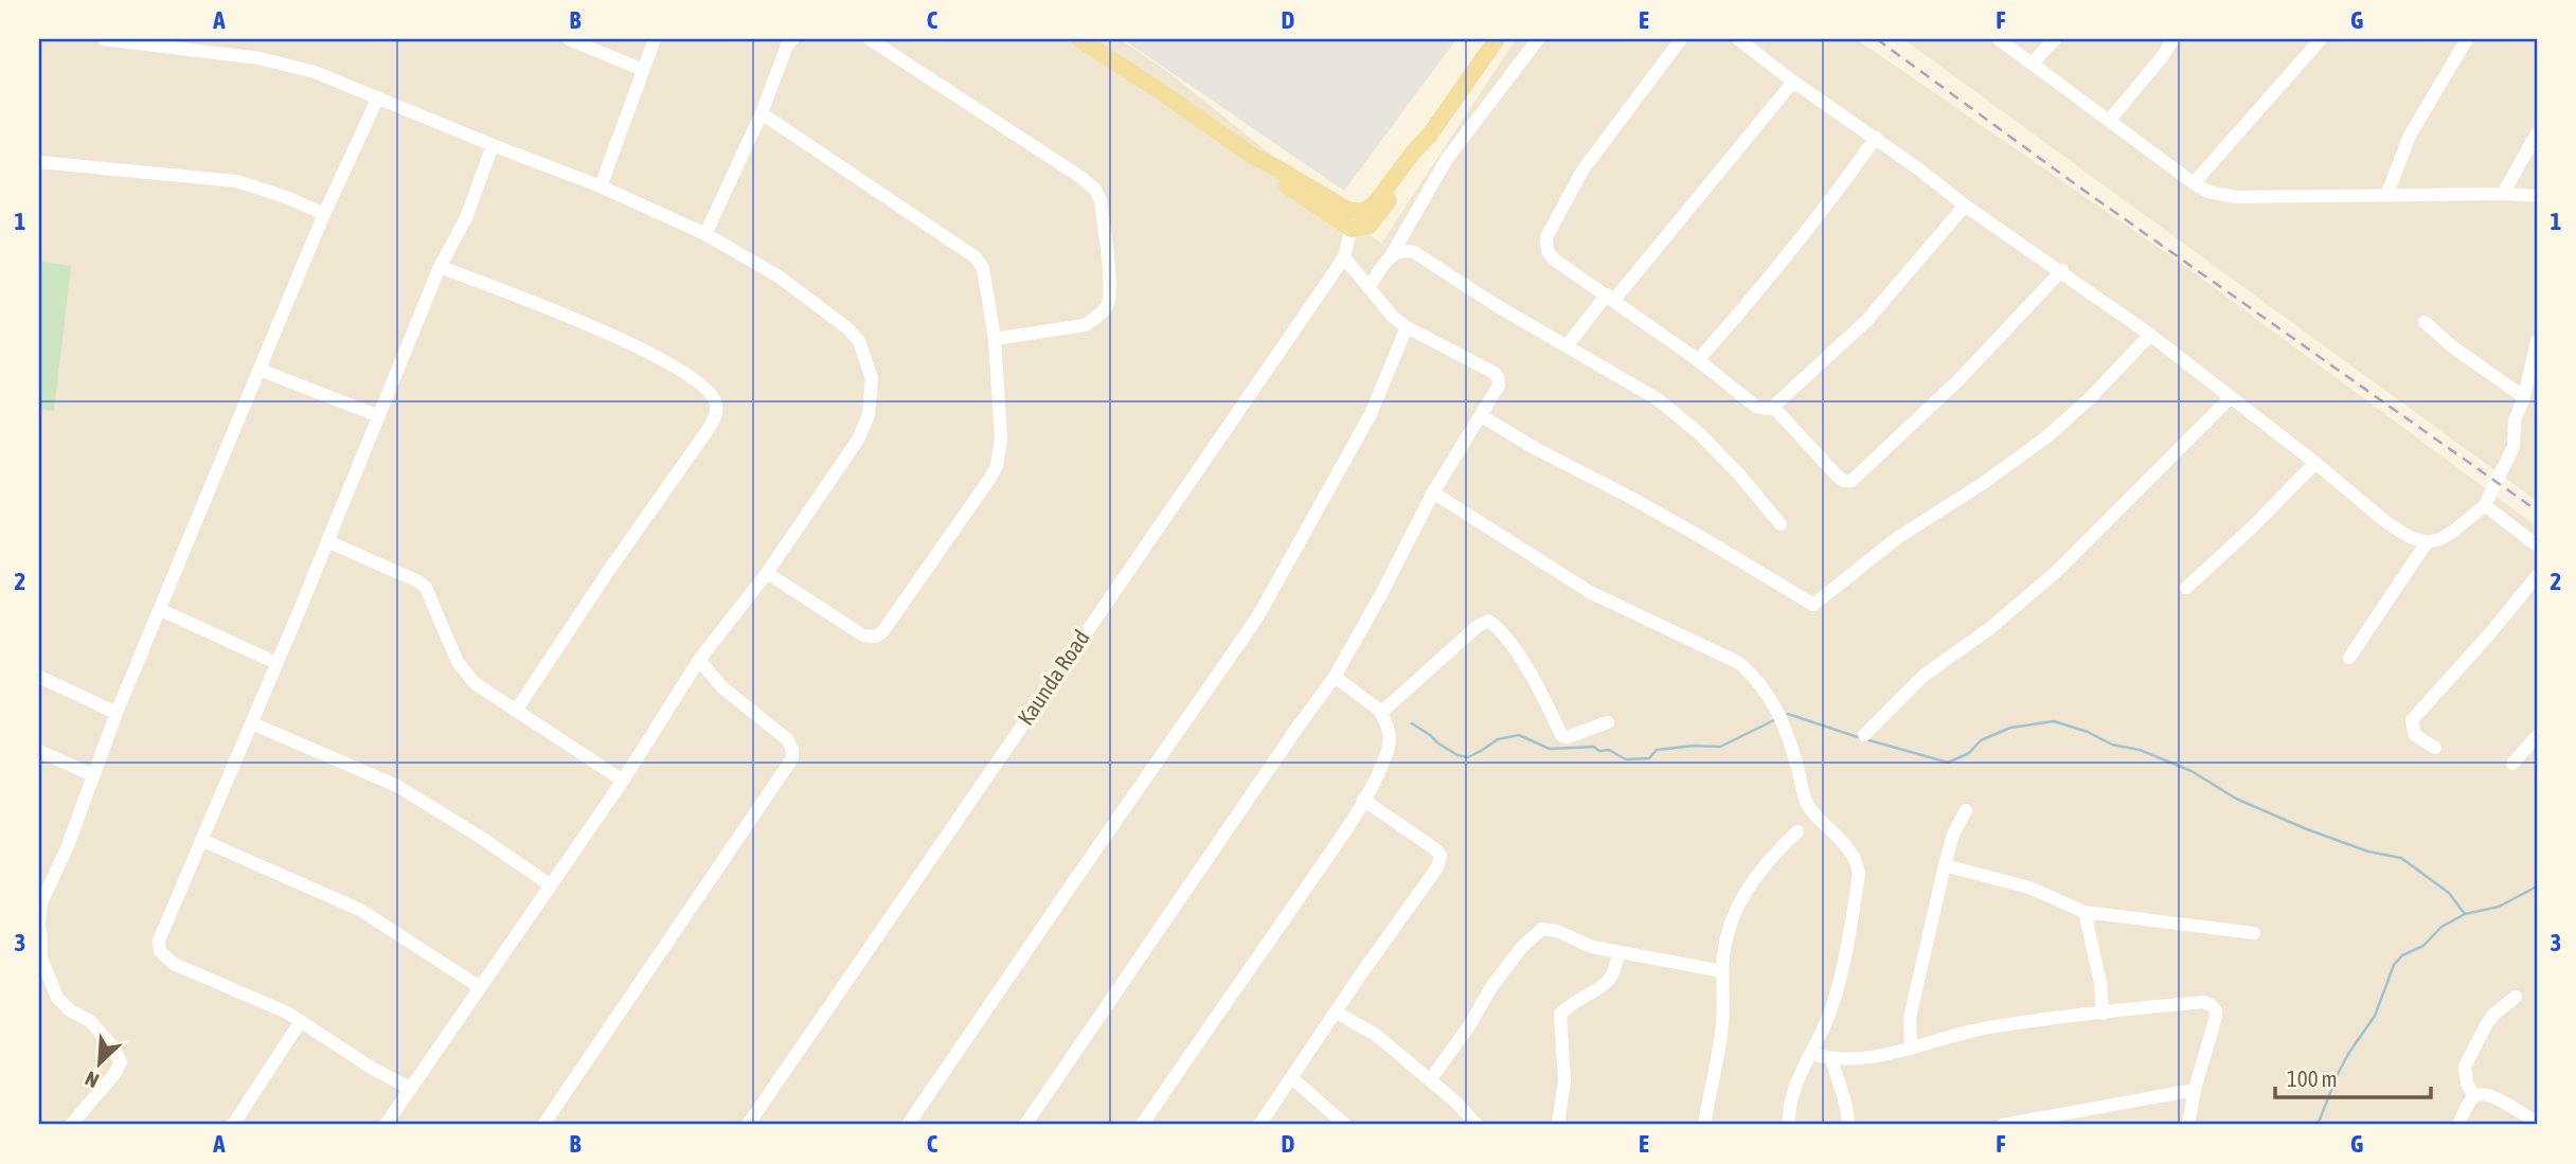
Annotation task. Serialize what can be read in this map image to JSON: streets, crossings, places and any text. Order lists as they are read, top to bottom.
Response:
{
  "streets": {
    "street": ["Kaunda Road"]
  },
  "scale_bar": "100 m",
  "north": "bottom left",
  "grid": {
    "columns": [
      "A",
      "B",
      "C",
      "D",
      "E",
      "F",
      "G"
    ],
    "rows": ["1", "2", "3"]
  }
}
